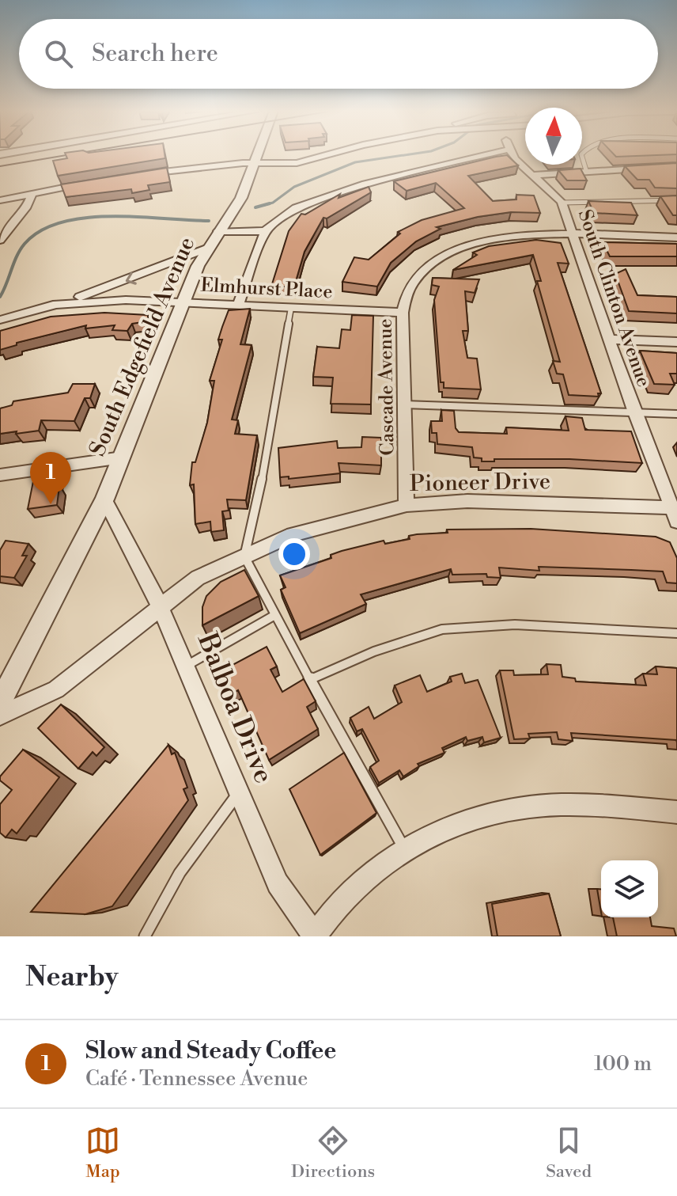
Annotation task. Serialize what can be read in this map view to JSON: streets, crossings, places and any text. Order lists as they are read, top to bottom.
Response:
{
  "streets": {
    "street": [
      "Elmhurst Place",
      "South Clinton Avenue",
      "South Edgefield Avenue",
      "Cascade Avenue",
      "Pioneer Drive",
      "Balboa Drive"
    ]
  },
  "crossings": [
    ["Elmhurst Place", "South Edgefield Avenue"],
    ["Elmhurst Place", "Cascade Avenue"],
    ["South Clinton Avenue", "Cascade Avenue"],
    ["South Clinton Avenue", "Pioneer Drive"],
    ["South Edgefield Avenue", "Balboa Drive"],
    ["Cascade Avenue", "Pioneer Drive"],
    ["Pioneer Drive", "Balboa Drive"]
  ],
  "north": "top",
  "page": {
    "search": "Search here",
    "pins": "1",
    "heading": "Nearby",
    "list": [
      {
        "mark": "1",
        "name": "Slow and Steady Coffee",
        "note": "Café · Tennessee Avenue",
        "value": "100 m"
      }
    ],
    "nav": ["Map", "Directions", "Saved"]
  }
}
